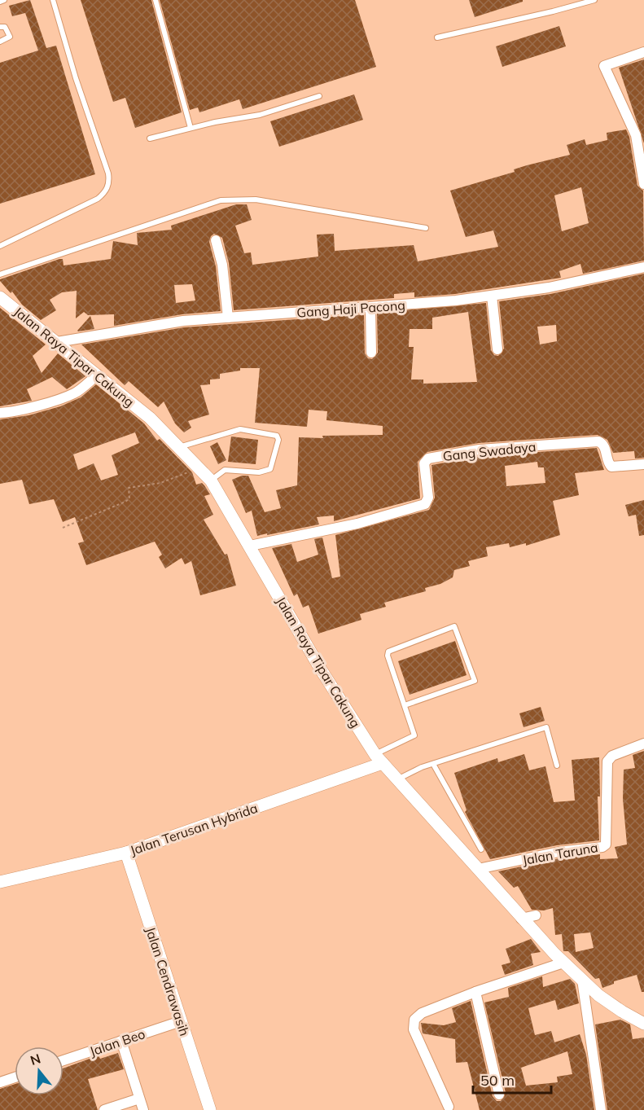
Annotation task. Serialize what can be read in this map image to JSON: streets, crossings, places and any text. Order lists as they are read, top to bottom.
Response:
{
  "streets": {
    "street": [
      "Gang Haji Pacong",
      "Jalan Raya Tipar Cakung",
      "Gang Swadaya",
      "Jalan Terusan Hybrida",
      "Jalan Taruna",
      "Jalan Cendrawasih",
      "Jalan Beo"
    ]
  },
  "crossings": [
    ["Gang Haji Pacong", "Jalan Raya Tipar Cakung"],
    ["Jalan Raya Tipar Cakung", "Gang Swadaya"],
    ["Jalan Raya Tipar Cakung", "Jalan Terusan Hybrida"],
    ["Jalan Raya Tipar Cakung", "Jalan Taruna"],
    ["Jalan Terusan Hybrida", "Jalan Cendrawasih"],
    ["Jalan Cendrawasih", "Jalan Beo"]
  ],
  "scale_bar": "50 m",
  "north": "top"
}
